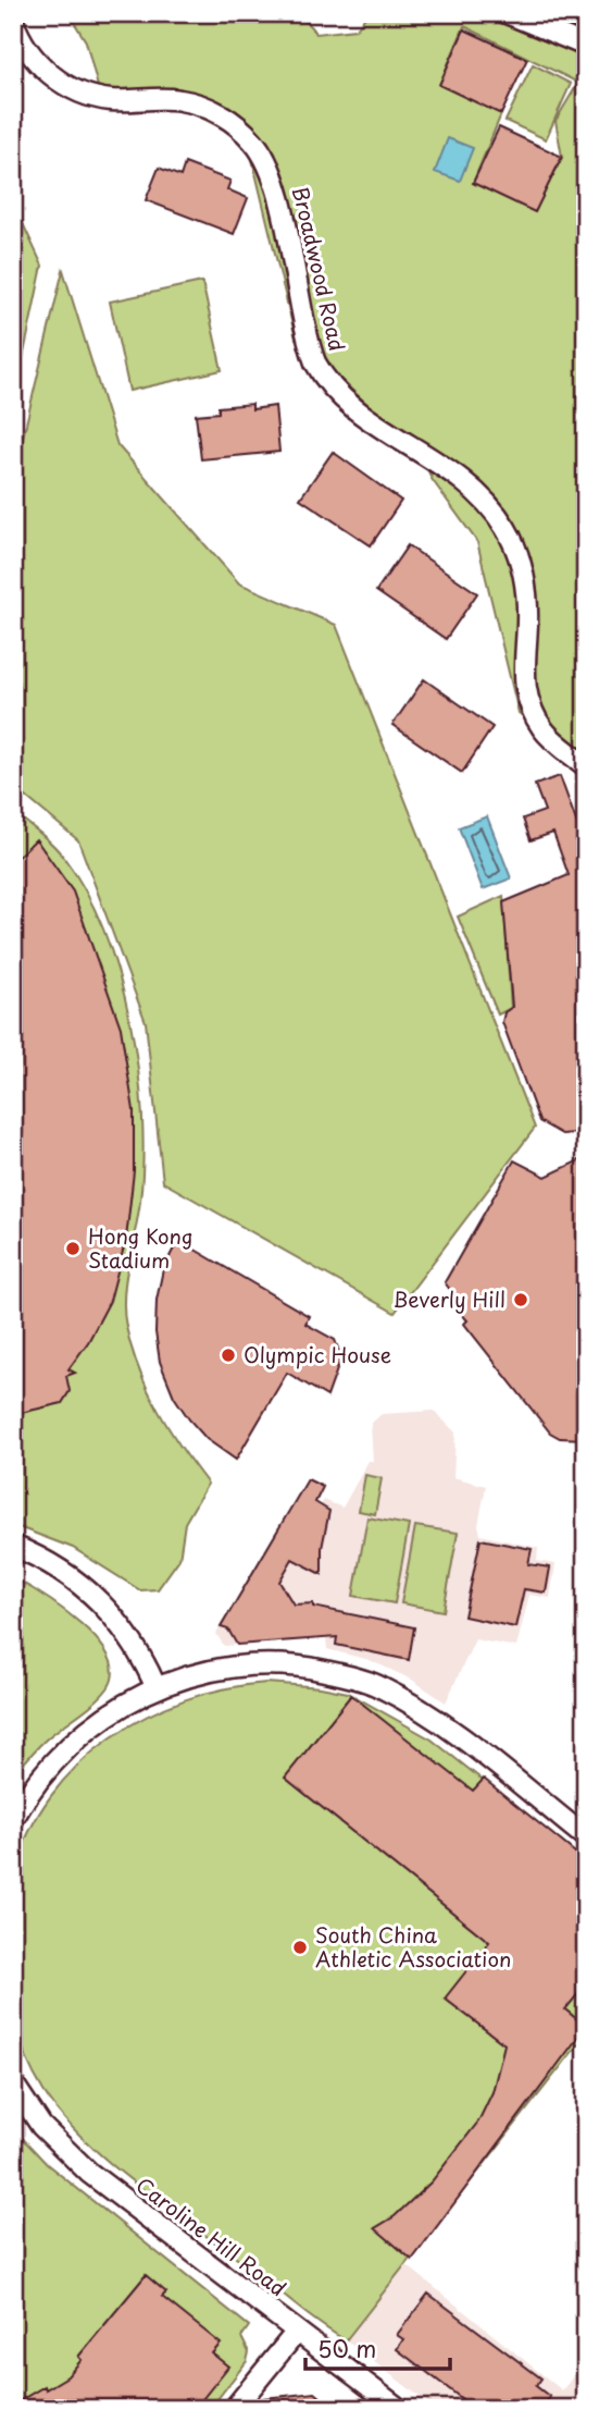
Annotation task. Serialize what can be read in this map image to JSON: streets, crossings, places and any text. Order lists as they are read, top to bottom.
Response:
{
  "streets": {
    "street": ["Broadwood Road", "Caroline Hill Road"]
  },
  "places": [
    "Hong Kong Stadium",
    "Beverly Hill",
    "Olympic House",
    "South China Athletic Association"
  ],
  "scale_bar": "50 m"
}
